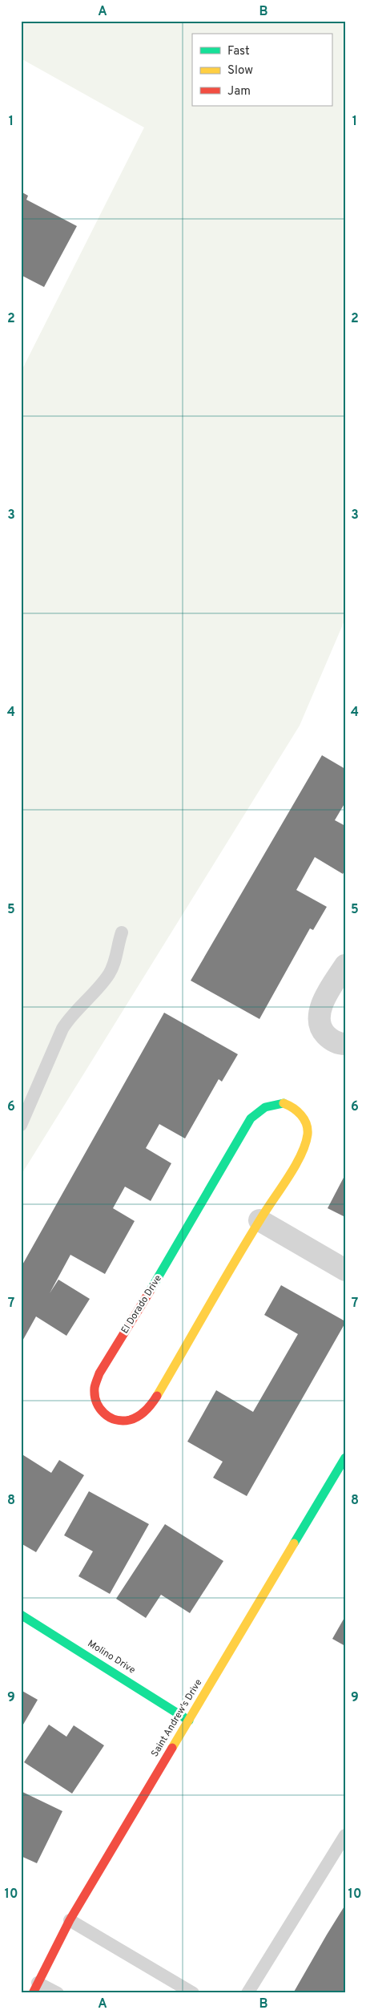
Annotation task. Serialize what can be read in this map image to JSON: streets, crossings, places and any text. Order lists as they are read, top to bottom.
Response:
{
  "streets": {
    "street": ["El Dorado Drive", "Molino Drive", "Saint Andrew's Drive"]
  },
  "crossings": [
    ["Molino Drive", "Saint Andrew's Drive"]
  ],
  "legend": ["Fast", "Slow", "Jam"],
  "grid": {
    "columns": ["A", "B"],
    "rows": [
      "1",
      "2",
      "3",
      "4",
      "5",
      "6",
      "7",
      "8",
      "9",
      "10"
    ]
  }
}
